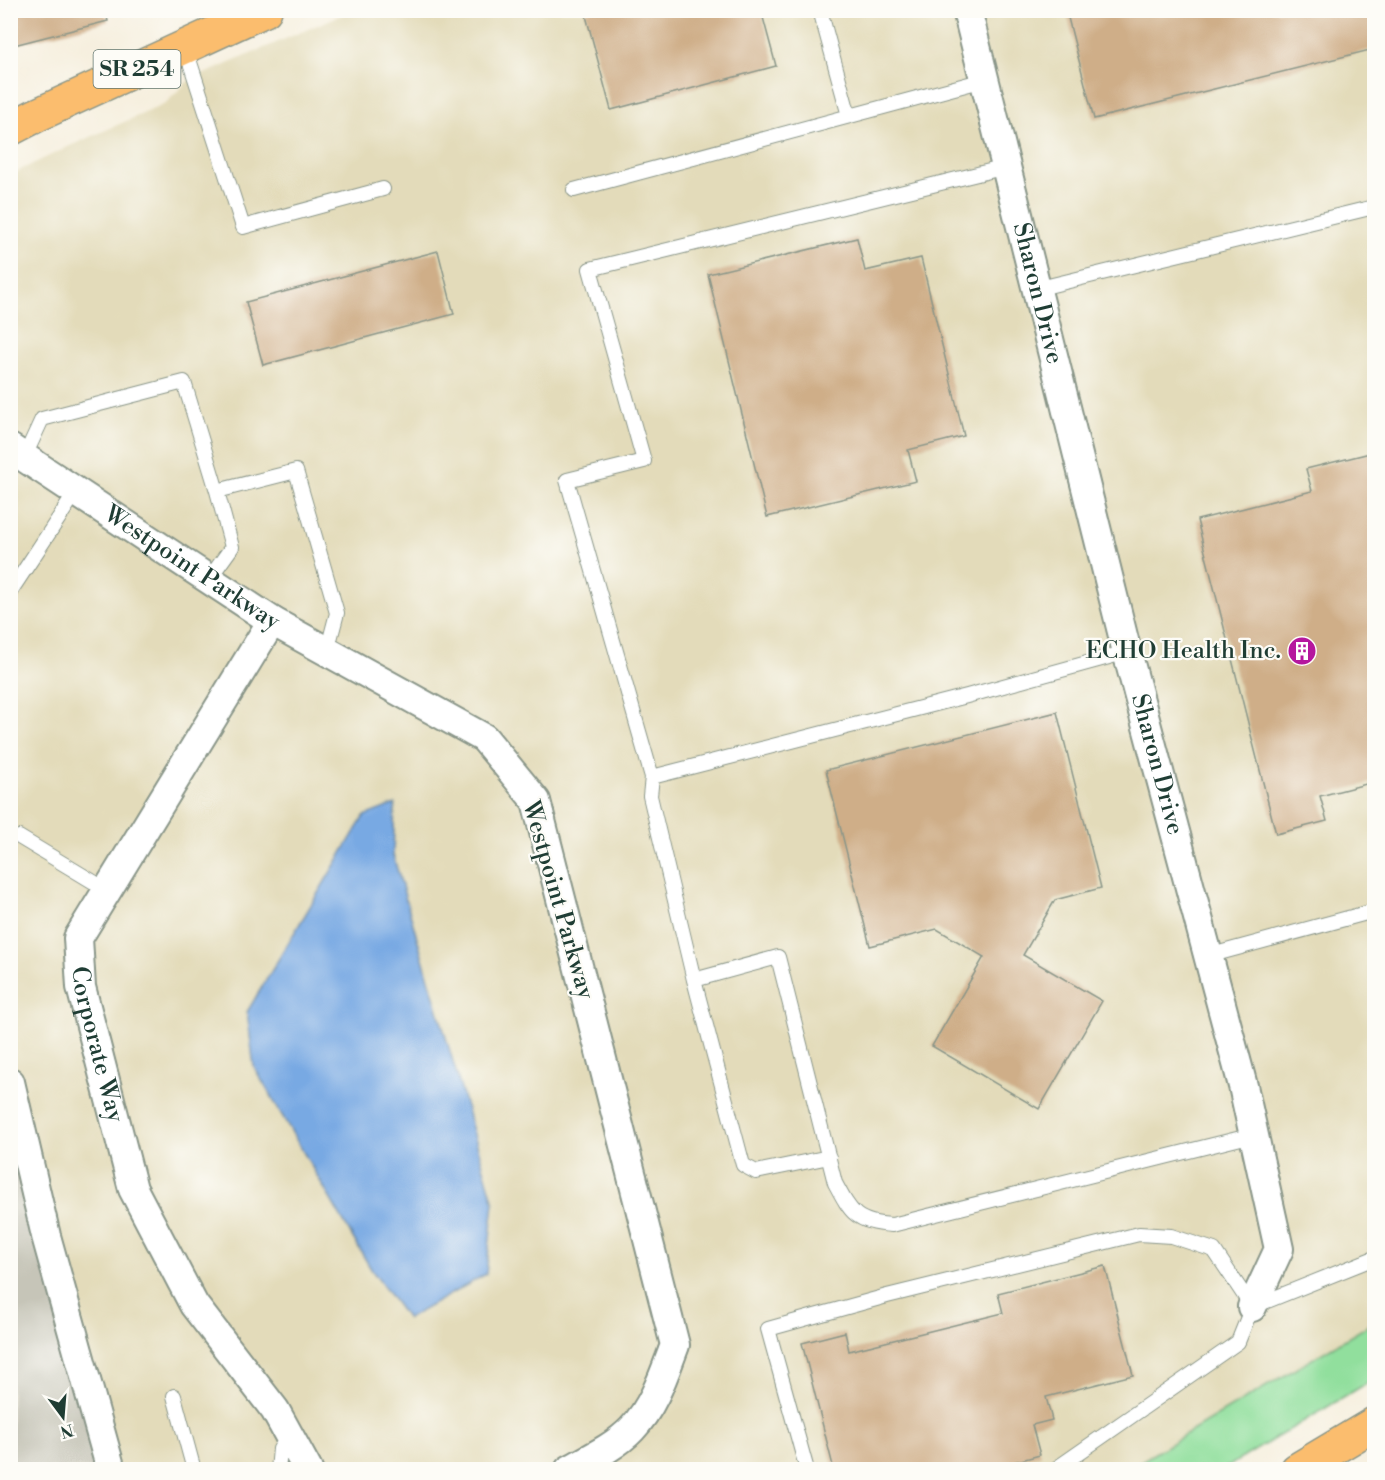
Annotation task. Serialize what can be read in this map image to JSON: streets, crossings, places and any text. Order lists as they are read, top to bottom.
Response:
{
  "streets": {
    "main road": ["SR 254"],
    "street": ["Sharon Drive", "Westpoint Parkway", "Corporate Way"]
  },
  "crossings": [
    ["Westpoint Parkway", "Corporate Way"]
  ],
  "places": {
    "building": ["ECHO Health Inc."]
  },
  "north": "bottom"
}
